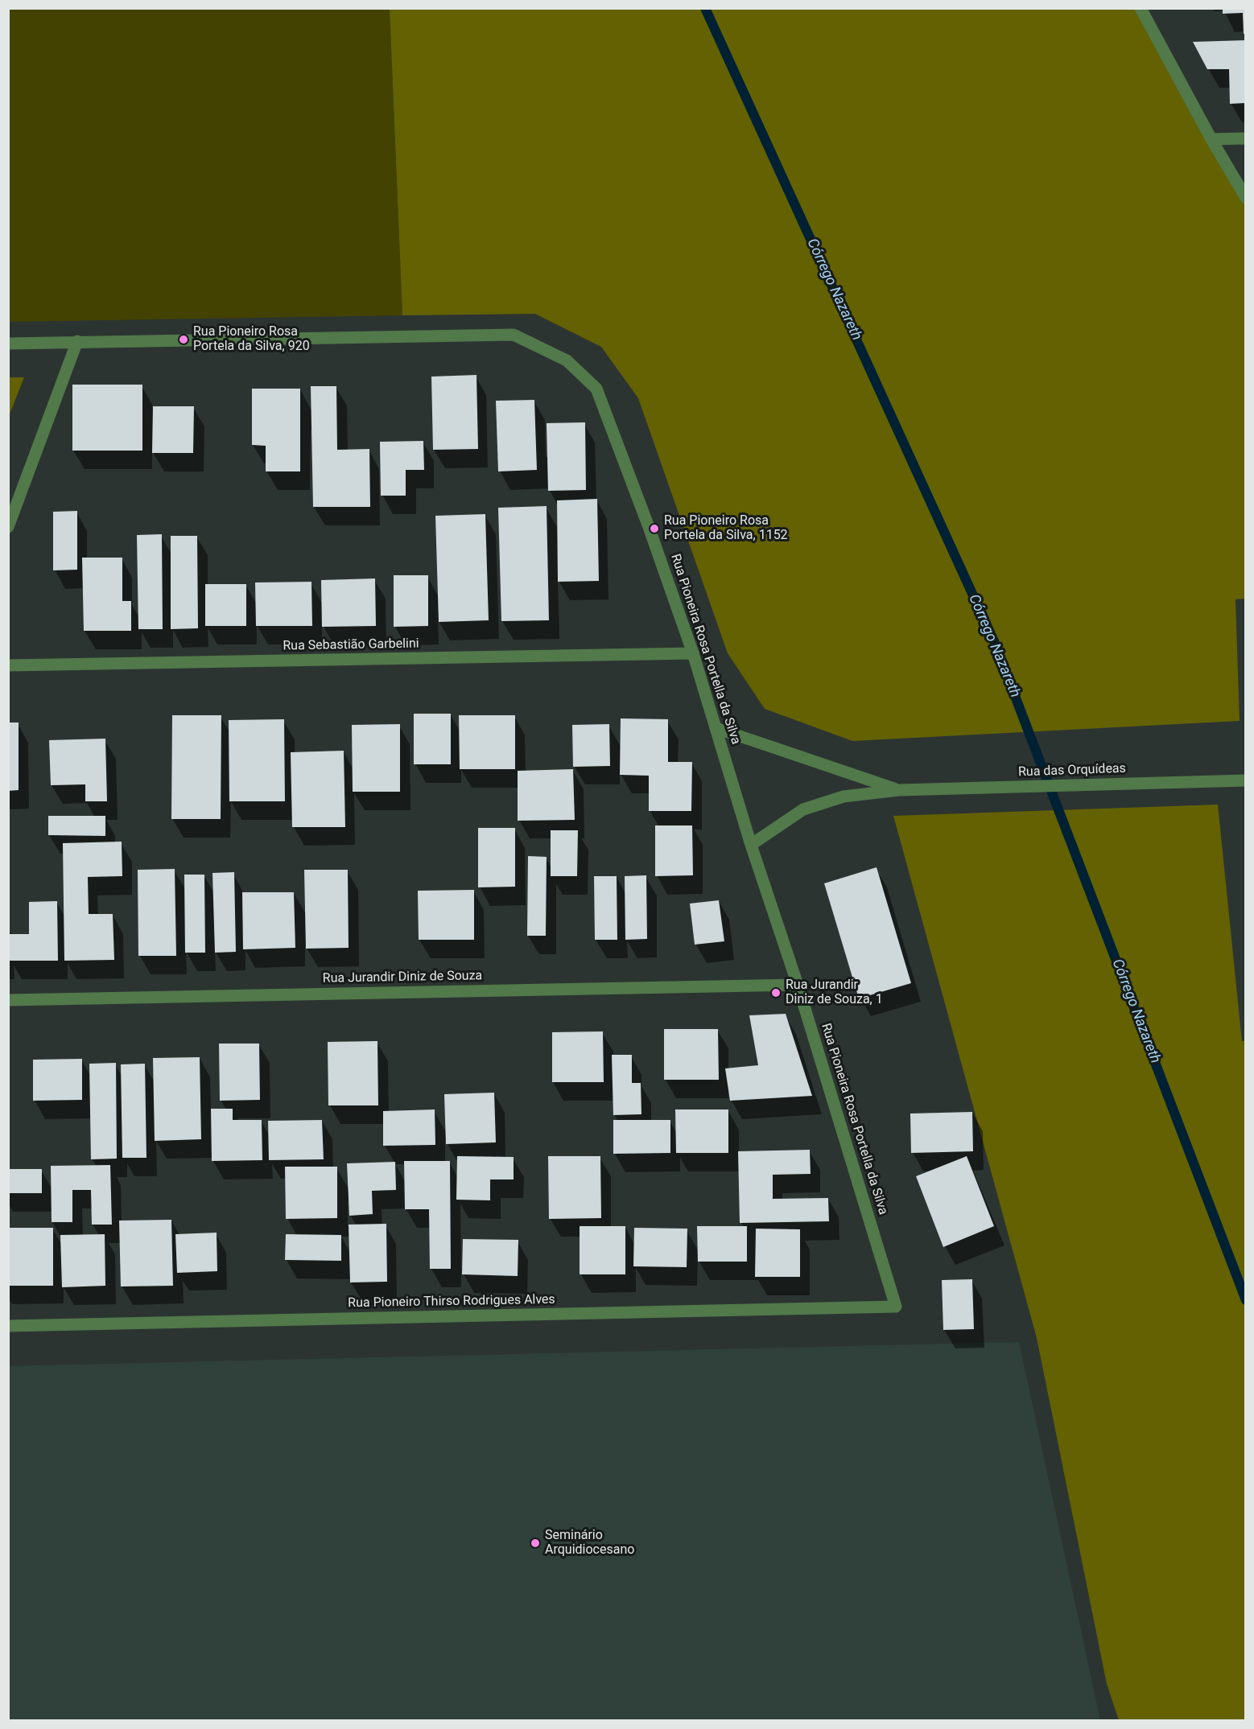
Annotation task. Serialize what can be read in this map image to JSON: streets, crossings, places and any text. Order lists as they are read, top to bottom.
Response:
{
  "streets": {
    "street": [
      "Rua Sebastião Garbelini",
      "Rua Pioneira Rosa Portella da Silva",
      "Rua das Orquídeas",
      "Rua Jurandir Diniz de Souza",
      "Rua Pioneiro Thirso Rodrigues Alves"
    ]
  },
  "crossings": [
    ["Rua Sebastião Garbelini", "Rua Pioneira Rosa Portella da Silva"],
    ["Rua Pioneira Rosa Portella da Silva", "Rua das Orquídeas"],
    ["Rua Pioneira Rosa Portella da Silva", "Rua Jurandir Diniz de Souza"],
    ["Rua Pioneira Rosa Portella da Silva", "Rua Pioneiro Thirso Rodrigues Alves"]
  ],
  "water": ["Córrego Nazareth"],
  "places": [
    "Rua Pioneiro Rosa Portela da Silva, 920",
    "Rua Pioneiro Rosa Portela da Silva, 1152",
    "Rua Jurandir Diniz de Souza, 1",
    "Seminário Arquidiocesano"
  ]
}
